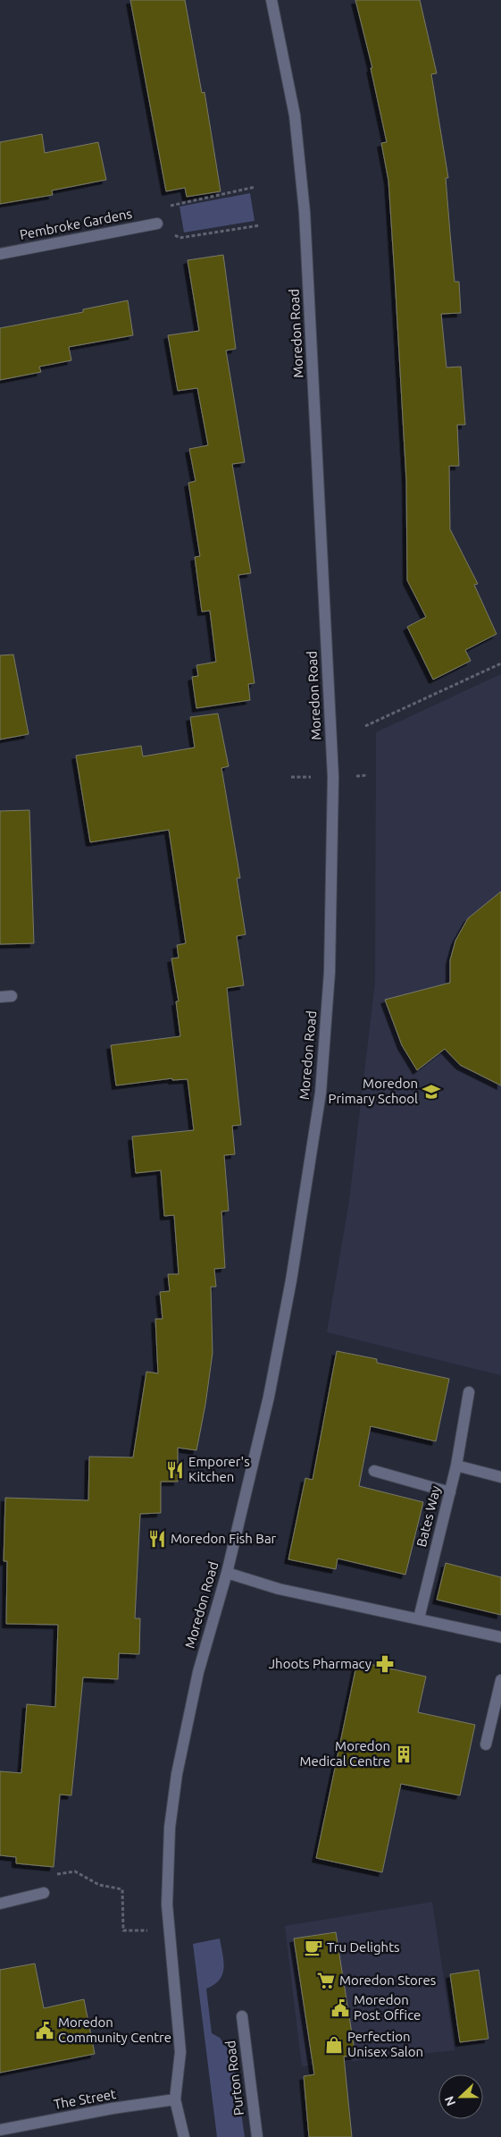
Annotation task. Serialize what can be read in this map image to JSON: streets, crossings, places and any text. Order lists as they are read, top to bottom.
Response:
{
  "streets": {
    "street": [
      "Pembroke Gardens",
      "Moredon Road",
      "Bates Way",
      "Purton Road",
      "The Street"
    ]
  },
  "crossings": [
    ["Moredon Road", "The Street"]
  ],
  "places": {
    "school or university": ["Moredon Primary School"],
    "restaurant": ["Emporer's Kitchen", "Moredon Fish Bar"],
    "pharmacy": ["Jhoots Pharmacy"],
    "building": ["Moredon Medical Centre"],
    "cafe": ["Tru Delights"],
    "supermarket": ["Moredon Stores"],
    "public building": ["Moredon Post Office", "Moredon Community Centre"],
    "shop": ["Perfection Unisex Salon"]
  },
  "north": "left"
}
